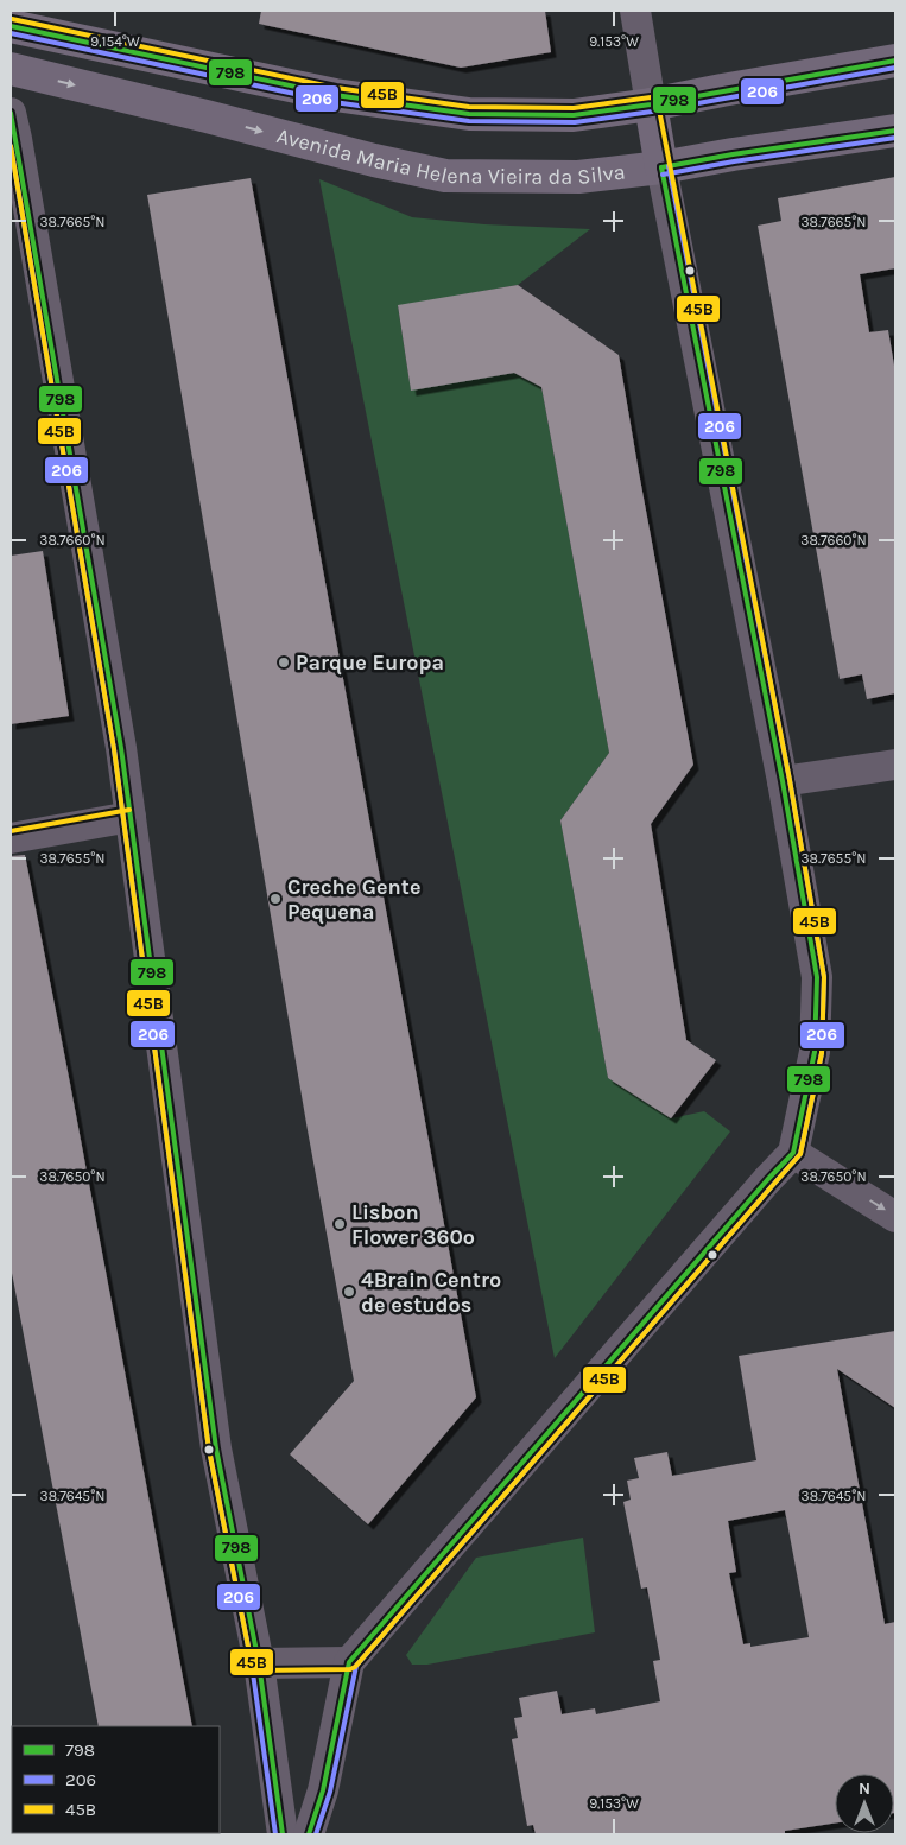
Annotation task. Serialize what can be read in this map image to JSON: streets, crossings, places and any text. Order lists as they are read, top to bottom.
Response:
{
  "streets": {
    "street": ["Avenida Maria Helena Vieira da Silva"]
  },
  "places": [
    "Parque Europa",
    "Creche Gente Pequena",
    "Lisbon Flower 360º",
    "4Brain Centro de estudos"
  ],
  "lines": ["transit line 45B", "transit line 798", "transit line 206"],
  "legend": ["798", "206", "45B"],
  "north": "top",
  "coordinates": [
    "9.154°W",
    "9.153°W",
    "38.7665°N",
    "38.7660°N",
    "38.7655°N",
    "38.7650°N",
    "38.7645°N"
  ]
}
